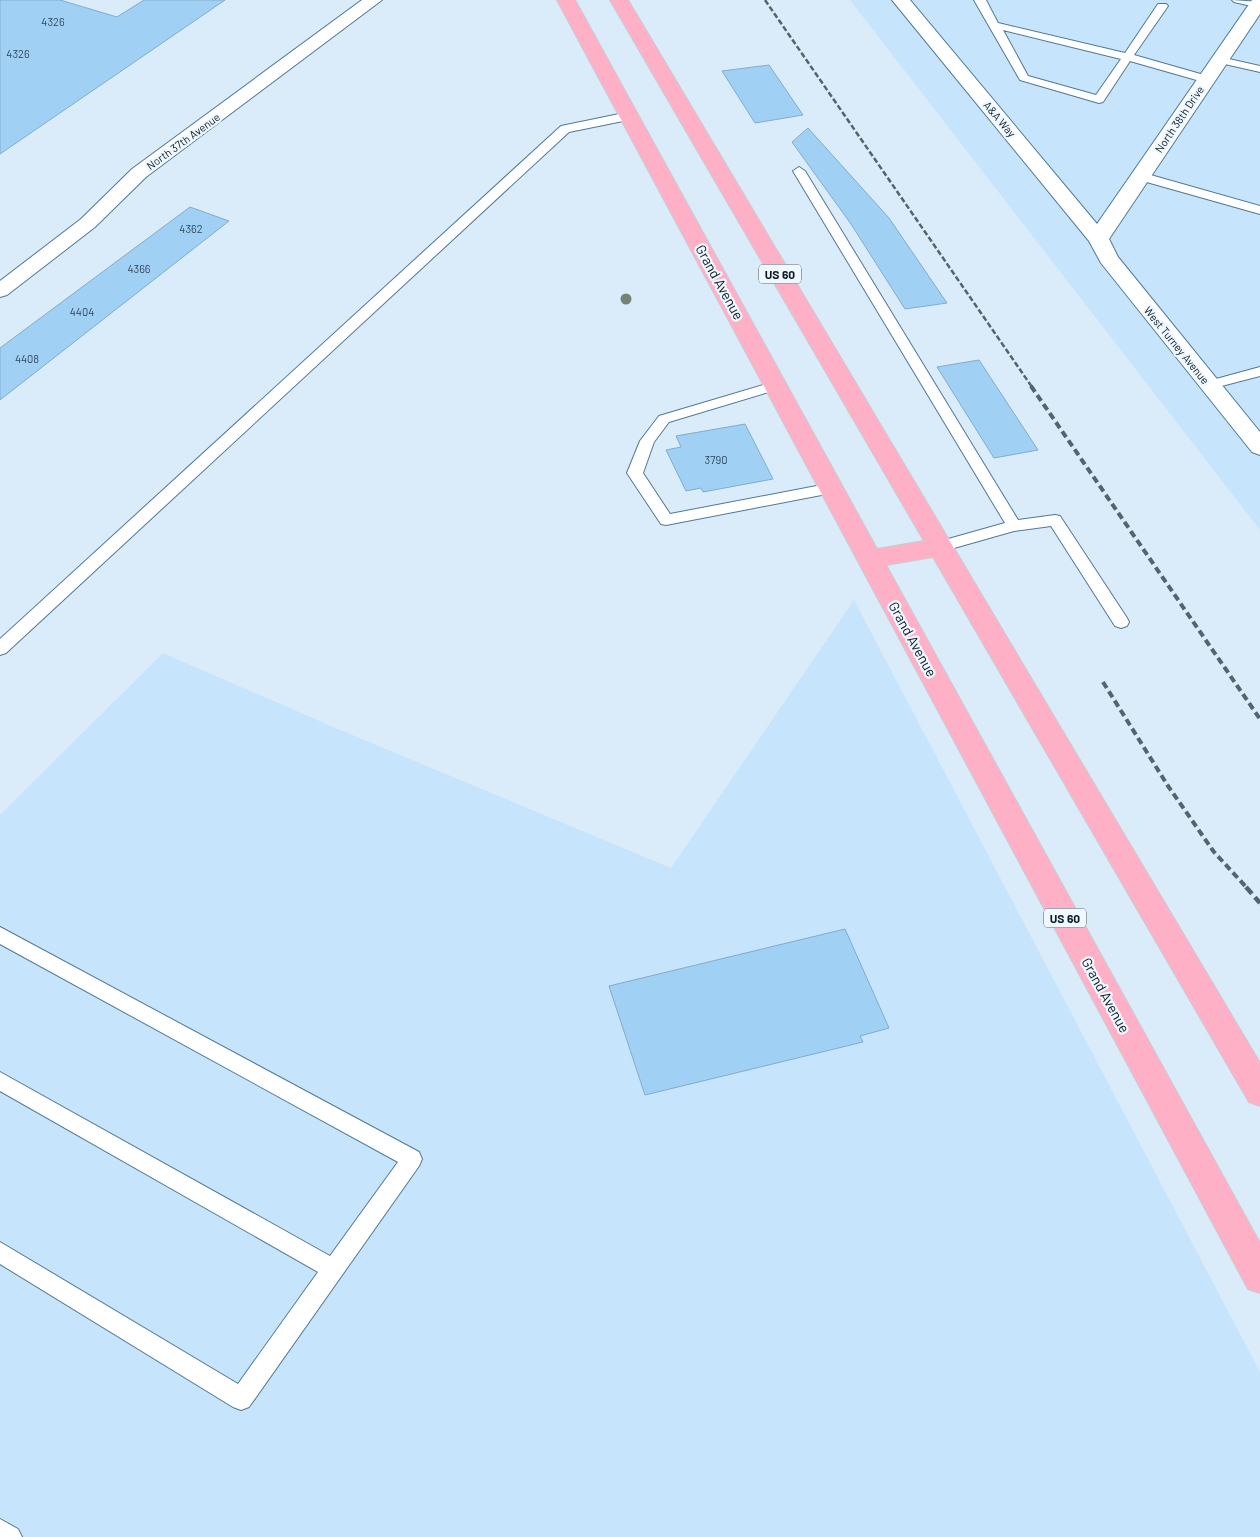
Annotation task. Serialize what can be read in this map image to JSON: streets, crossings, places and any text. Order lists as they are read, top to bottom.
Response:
{
  "streets": {
    "highway": ["US 60", "Grand Avenue"],
    "street": [
      "A&A Way",
      "North 38th Drive",
      "North 37th Avenue",
      "West Turney Avenue"
    ]
  },
  "crossings": [
    ["A&A Way", "North 38th Drive"],
    ["A&A Way", "West Turney Avenue"],
    ["North 38th Drive", "West Turney Avenue"]
  ],
  "house_numbers": [
    "4326",
    "4326",
    "4362",
    "4366",
    "4404",
    "4408",
    "3790"
  ]
}
